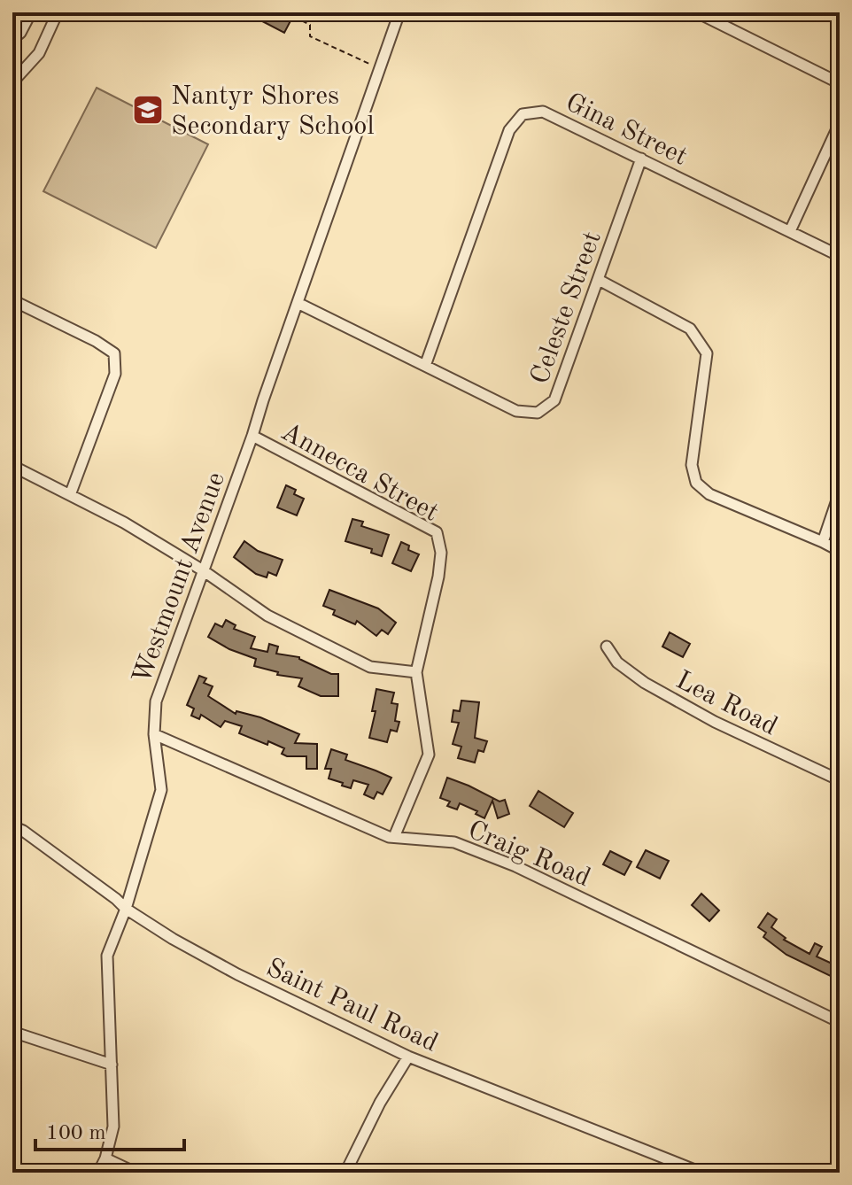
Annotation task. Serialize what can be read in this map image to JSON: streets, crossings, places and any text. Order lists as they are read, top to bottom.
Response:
{
  "streets": {
    "street": [
      "Gina Street",
      "Celeste Street",
      "Annecca Street",
      "Westmount Avenue",
      "Lea Road",
      "Craig Road",
      "Saint Paul Road"
    ]
  },
  "crossings": [
    ["Gina Street", "Celeste Street"],
    ["Celeste Street", "Westmount Avenue"],
    ["Annecca Street", "Westmount Avenue"],
    ["Annecca Street", "Craig Road"],
    ["Westmount Avenue", "Craig Road"],
    ["Westmount Avenue", "Saint Paul Road"]
  ],
  "places": {
    "school or university": ["Nantyr Shores Secondary School"]
  },
  "scale_bar": "100 m"
}
